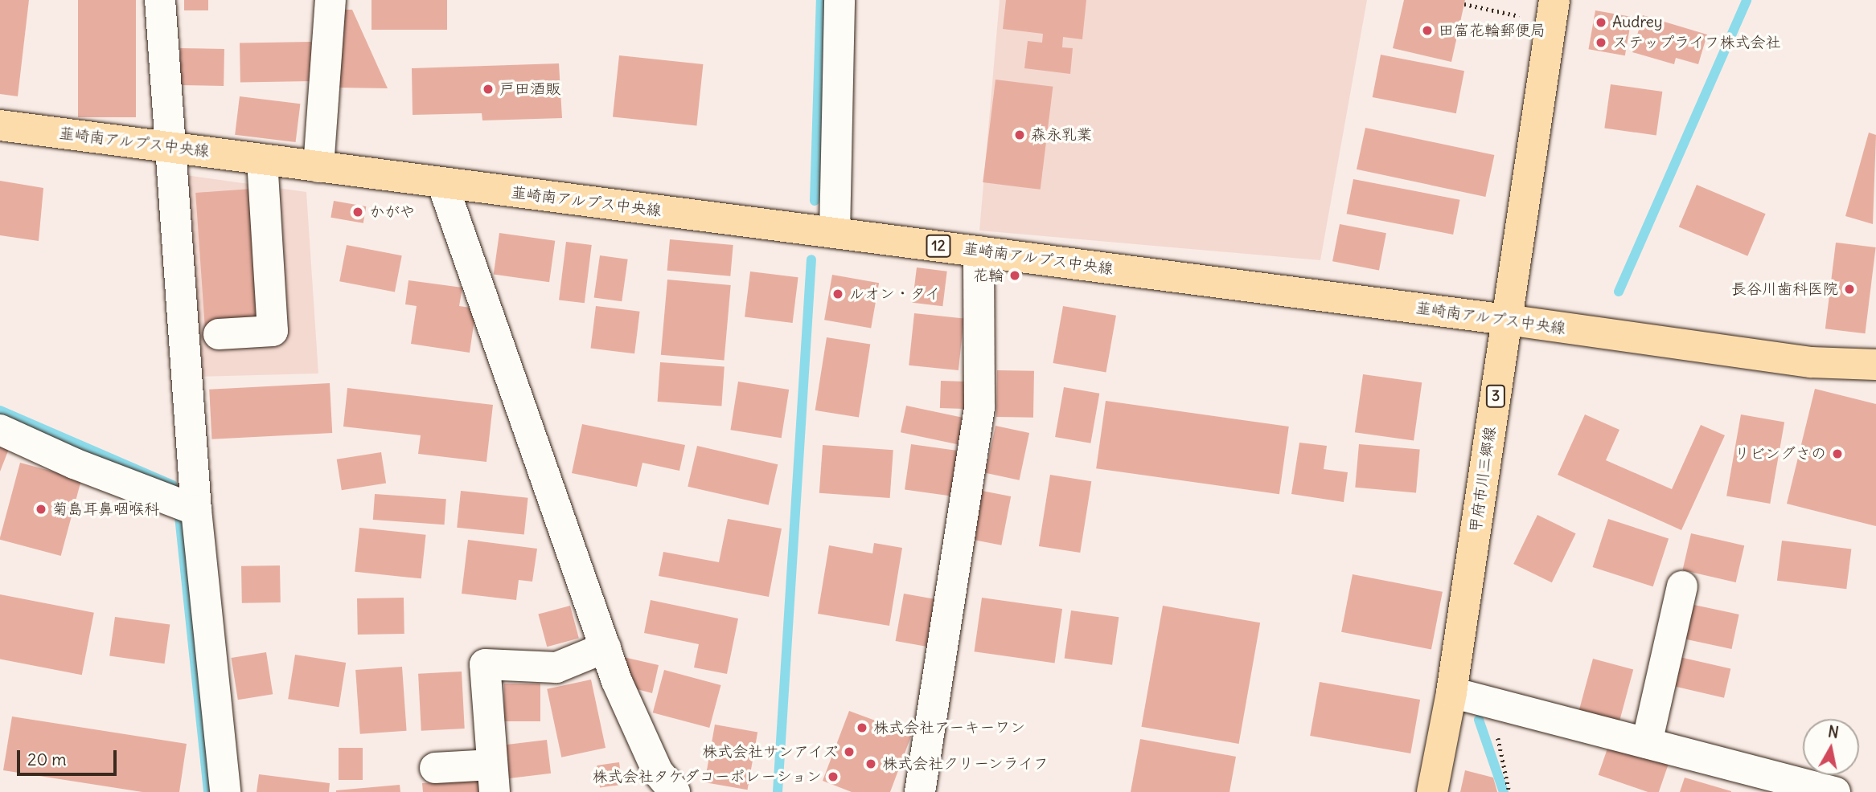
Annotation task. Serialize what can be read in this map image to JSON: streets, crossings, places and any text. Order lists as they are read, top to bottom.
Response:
{
  "streets": {
    "main road": [
      "韮崎南アルプス中央線",
      "12",
      "3",
      "甲府市川三郷線"
    ]
  },
  "crossings": [
    ["韮崎南アルプス中央線", "甲府市川三郷線"]
  ],
  "places": [
    "Audrey",
    "田富花輪郵便局",
    "ステップライフ株式会社",
    "戸田酒販",
    "森永乳業",
    "かがや",
    "花輪",
    "長谷川歯科医院",
    "ルオン・タイ",
    "リビングさの",
    "菊島耳鼻咽喉科",
    "株式会社アーキーワン",
    "株式会社サンアイズ",
    "株式会社クリーンライフ",
    "株式会社タケダコーポレーション"
  ],
  "scale_bar": "20 m",
  "north": "top"
}
